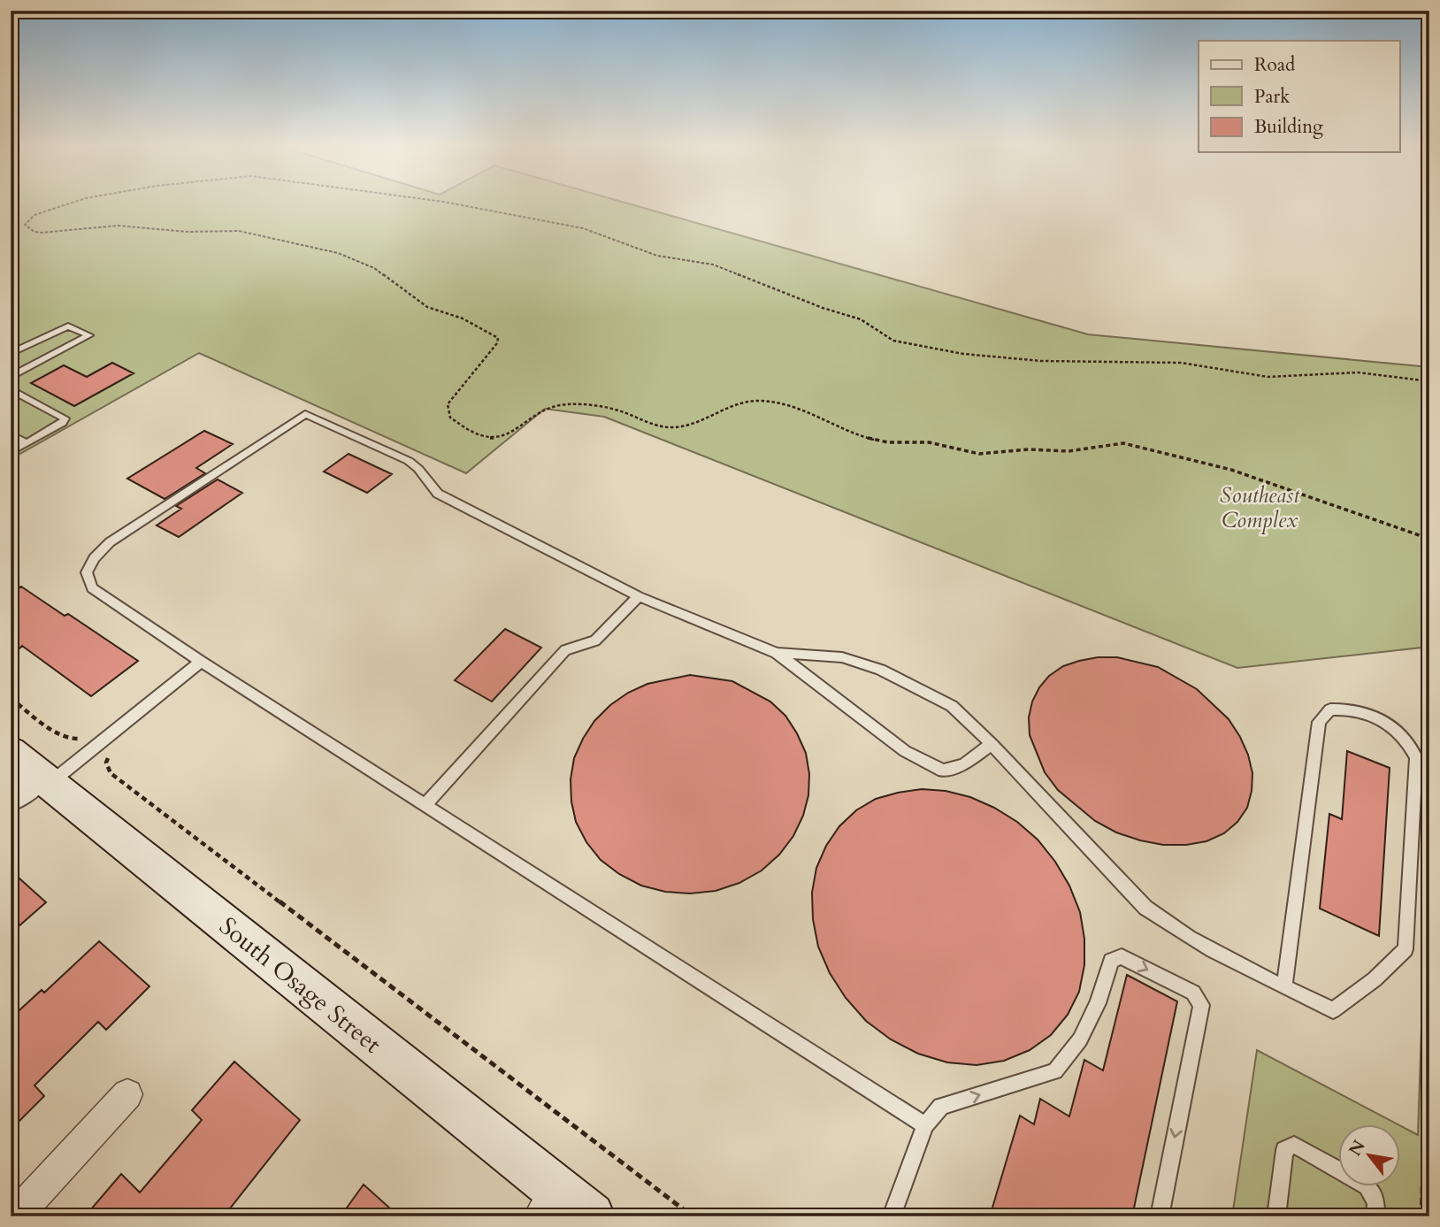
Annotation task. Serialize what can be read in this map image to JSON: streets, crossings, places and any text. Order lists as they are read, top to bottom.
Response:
{
  "streets": {
    "main road": ["South Osage Street"]
  },
  "parks": ["Southeast Complex"],
  "legend": ["Road", "Park", "Building"],
  "north": "top left"
}
